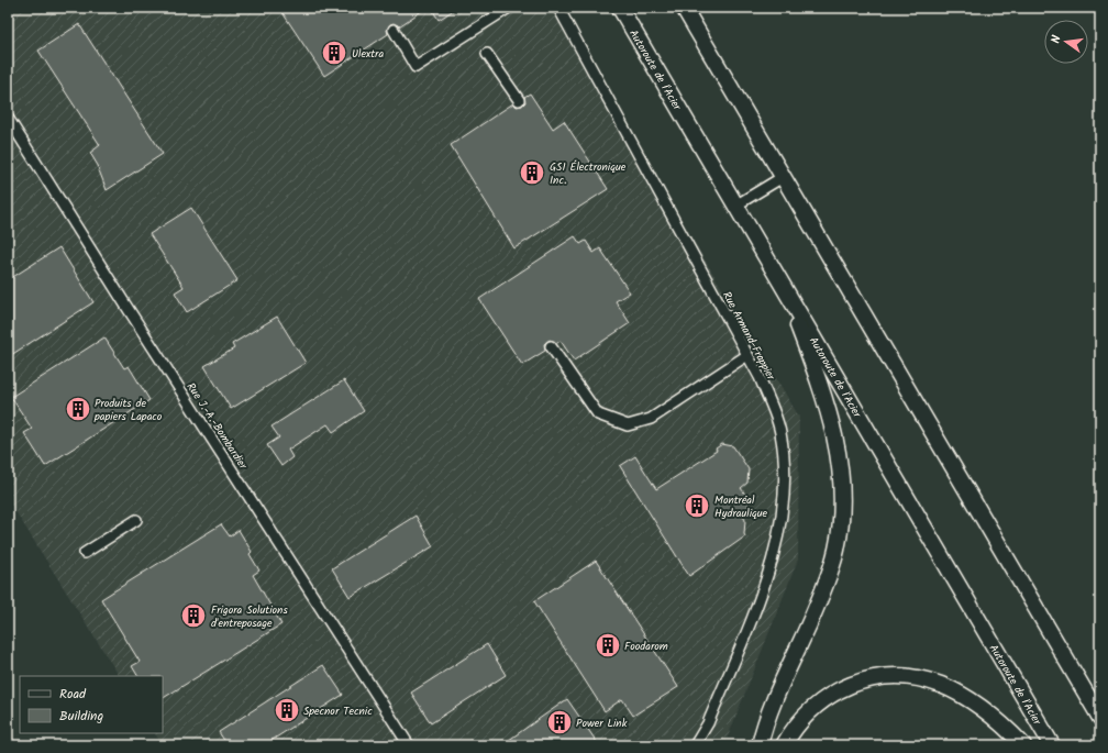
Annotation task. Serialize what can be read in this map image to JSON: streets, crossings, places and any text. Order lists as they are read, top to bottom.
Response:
{
  "streets": {
    "highway": ["Autoroute de l'Acier"],
    "street": ["Rue Armand-Frappier", "Rue J.-A.-Bombardier"]
  },
  "places": {
    "building": [
      "Ulextra",
      "GSI Électronique Inc.",
      "Produits de papiers Lapaco",
      "Montréal Hydraulique",
      "Frigora Solutions d'entreposage",
      "Foodarom",
      "Specnor Tecnic",
      "Power Link"
    ]
  },
  "legend": ["Road", "Building"],
  "north": "left"
}
